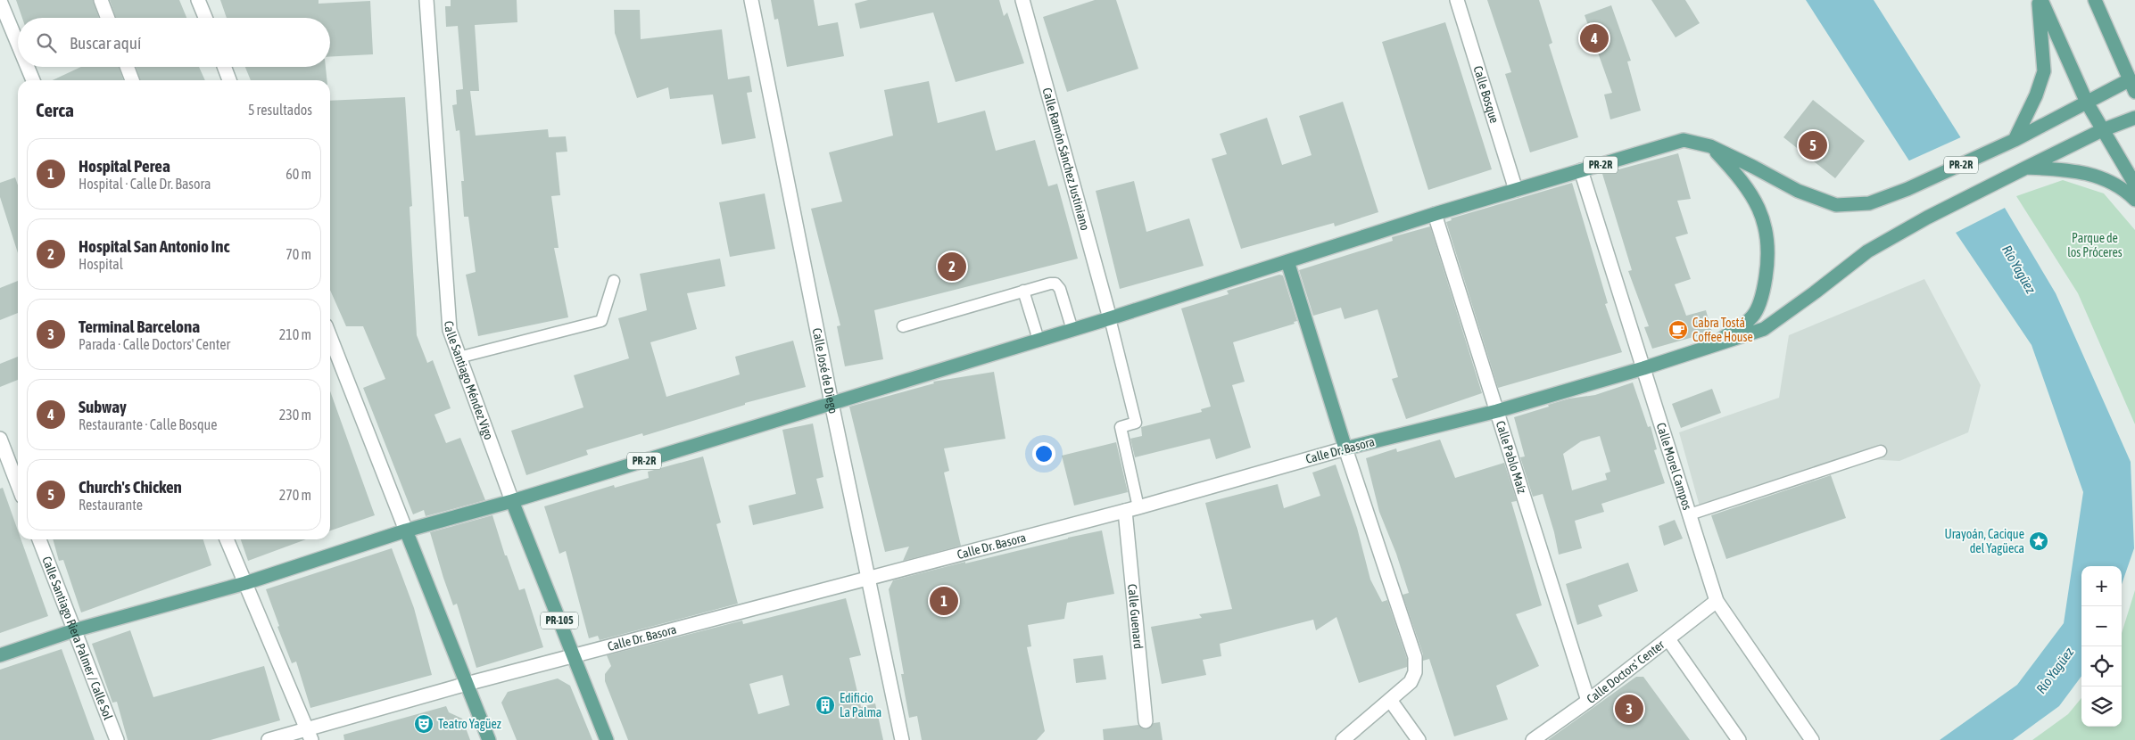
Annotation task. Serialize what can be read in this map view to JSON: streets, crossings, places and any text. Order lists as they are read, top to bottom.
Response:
{
  "streets": {
    "main road": [
      "PR-2R",
      "Calle Santiago Méndez Vigo",
      "Calle Dr. Basora",
      "PR-105"
    ],
    "street": [
      "Calle Bosque",
      "Calle Ramón Sánchez Justiniano",
      "Calle José de Diego",
      "Calle Pablo Maíz",
      "Calle Morel Campos",
      "Calle Guenard",
      "Calle Santiago Riera Palmer / Calle Sol",
      "Calle Doctors' Center"
    ]
  },
  "crossings": [
    ["Calle Bosque", "PR-2R"],
    ["Calle Ramón Sánchez Justiniano", "PR-2R"],
    ["PR-2R", "Calle José de Diego"],
    ["PR-2R", "Calle Santiago Méndez Vigo"],
    ["PR-2R", "Calle Dr. Basora"],
    ["PR-2R", "Calle Pablo Maíz"],
    ["PR-2R", "Calle Morel Campos"],
    ["PR-2R", "Calle Santiago Riera Palmer / Calle Sol"],
    ["Calle José de Diego", "Calle Dr. Basora"],
    ["Calle Santiago Méndez Vigo", "Calle Dr. Basora"],
    ["Calle Dr. Basora", "Calle Pablo Maíz"],
    ["Calle Dr. Basora", "Calle Morel Campos"],
    ["Calle Dr. Basora", "Calle Guenard"],
    ["Calle Pablo Maíz", "Calle Doctors' Center"],
    ["Calle Morel Campos", "Calle Doctors' Center"]
  ],
  "water": ["Río Yagüez"],
  "parks": ["Parque de los Próceres"],
  "places": {
    "cafe": ["Cabra Tostá Coffee House"],
    "place": ["Urayoán, Cacique del Yagüeca"],
    "building": ["Edificio La Palma"],
    "theatre": ["Teatro Yagüez"]
  },
  "page": {
    "search": "Buscar aquí",
    "pins": [
      "4",
      "5",
      "2",
      "1",
      "3"
    ],
    "heading": ["Cerca", "5 resultados"],
    "list": [
      {
        "mark": "1",
        "name": "Hospital Perea",
        "note": "Hospital · Calle Dr. Basora",
        "value": "60 m"
      },
      {
        "mark": "2",
        "name": "Hospital San Antonio Inc",
        "note": "Hospital",
        "value": "70 m"
      },
      {
        "mark": "3",
        "name": "Terminal Barcelona",
        "note": "Parada · Calle Doctors' Center",
        "value": "210 m"
      },
      {
        "mark": "4",
        "name": "Subway",
        "note": "Restaurante · Calle Bosque",
        "value": "230 m"
      },
      {
        "mark": "5",
        "name": "Church's Chicken",
        "note": "Restaurante",
        "value": "270 m"
      }
    ],
    "map_buttons": ["+", "−"]
  }
}
